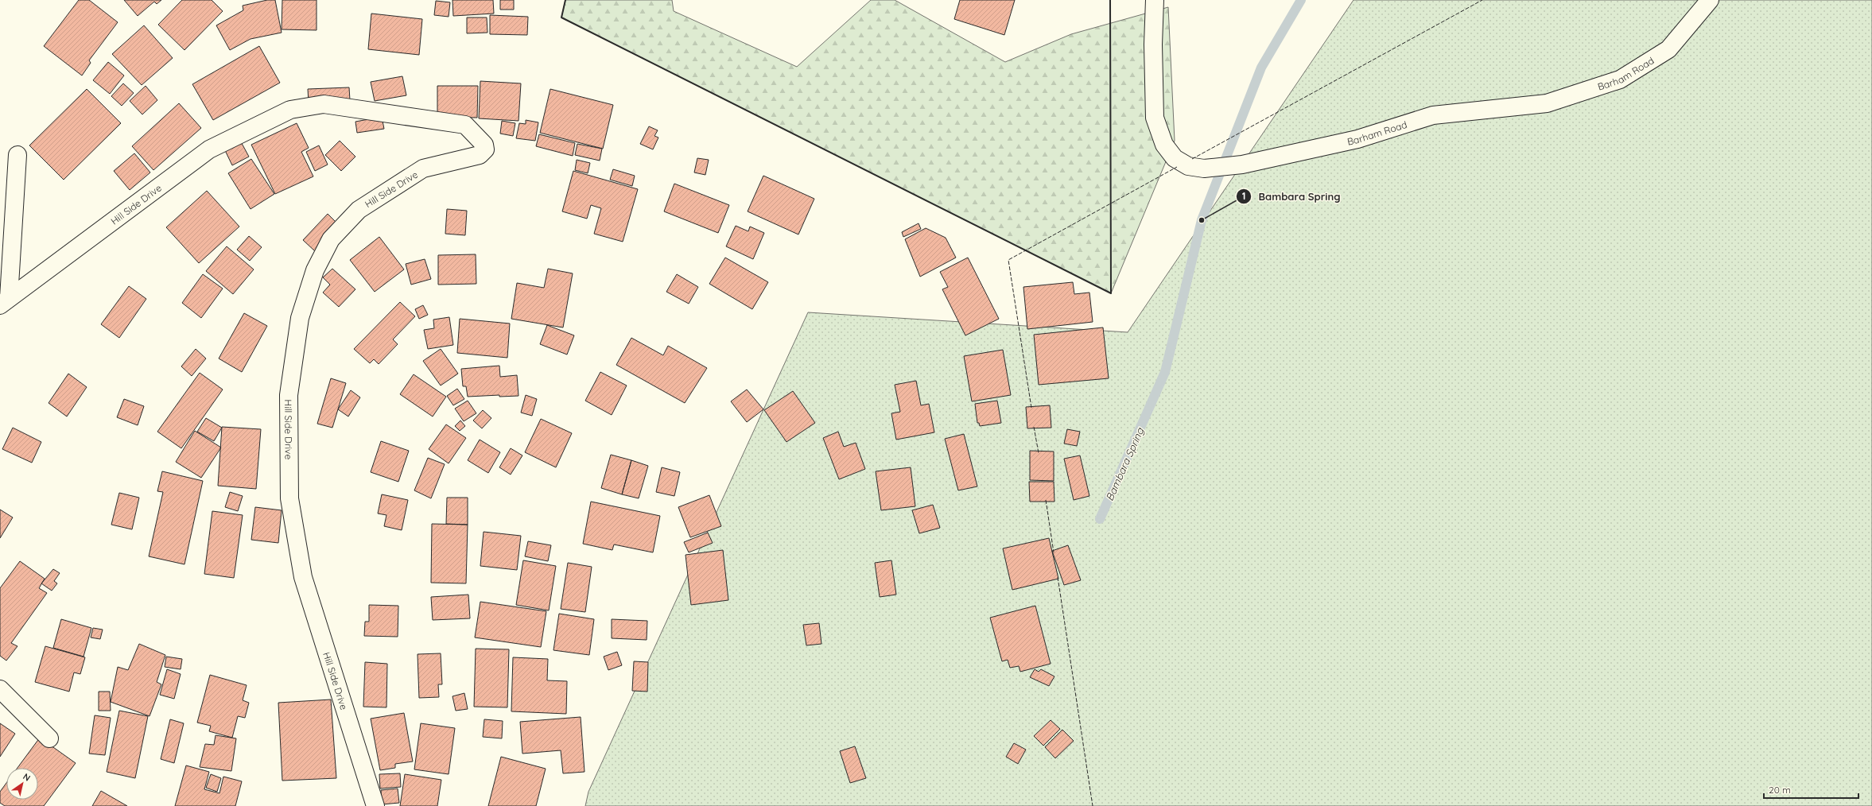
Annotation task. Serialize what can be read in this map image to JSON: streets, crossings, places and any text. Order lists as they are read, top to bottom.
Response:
{
  "streets": {
    "street": ["Barham Road", "Hill Side Drive"]
  },
  "water": ["Bambara Spring"],
  "places": ["Bambara Spring"],
  "scale_bar": "20 m",
  "north": "top right"
}
